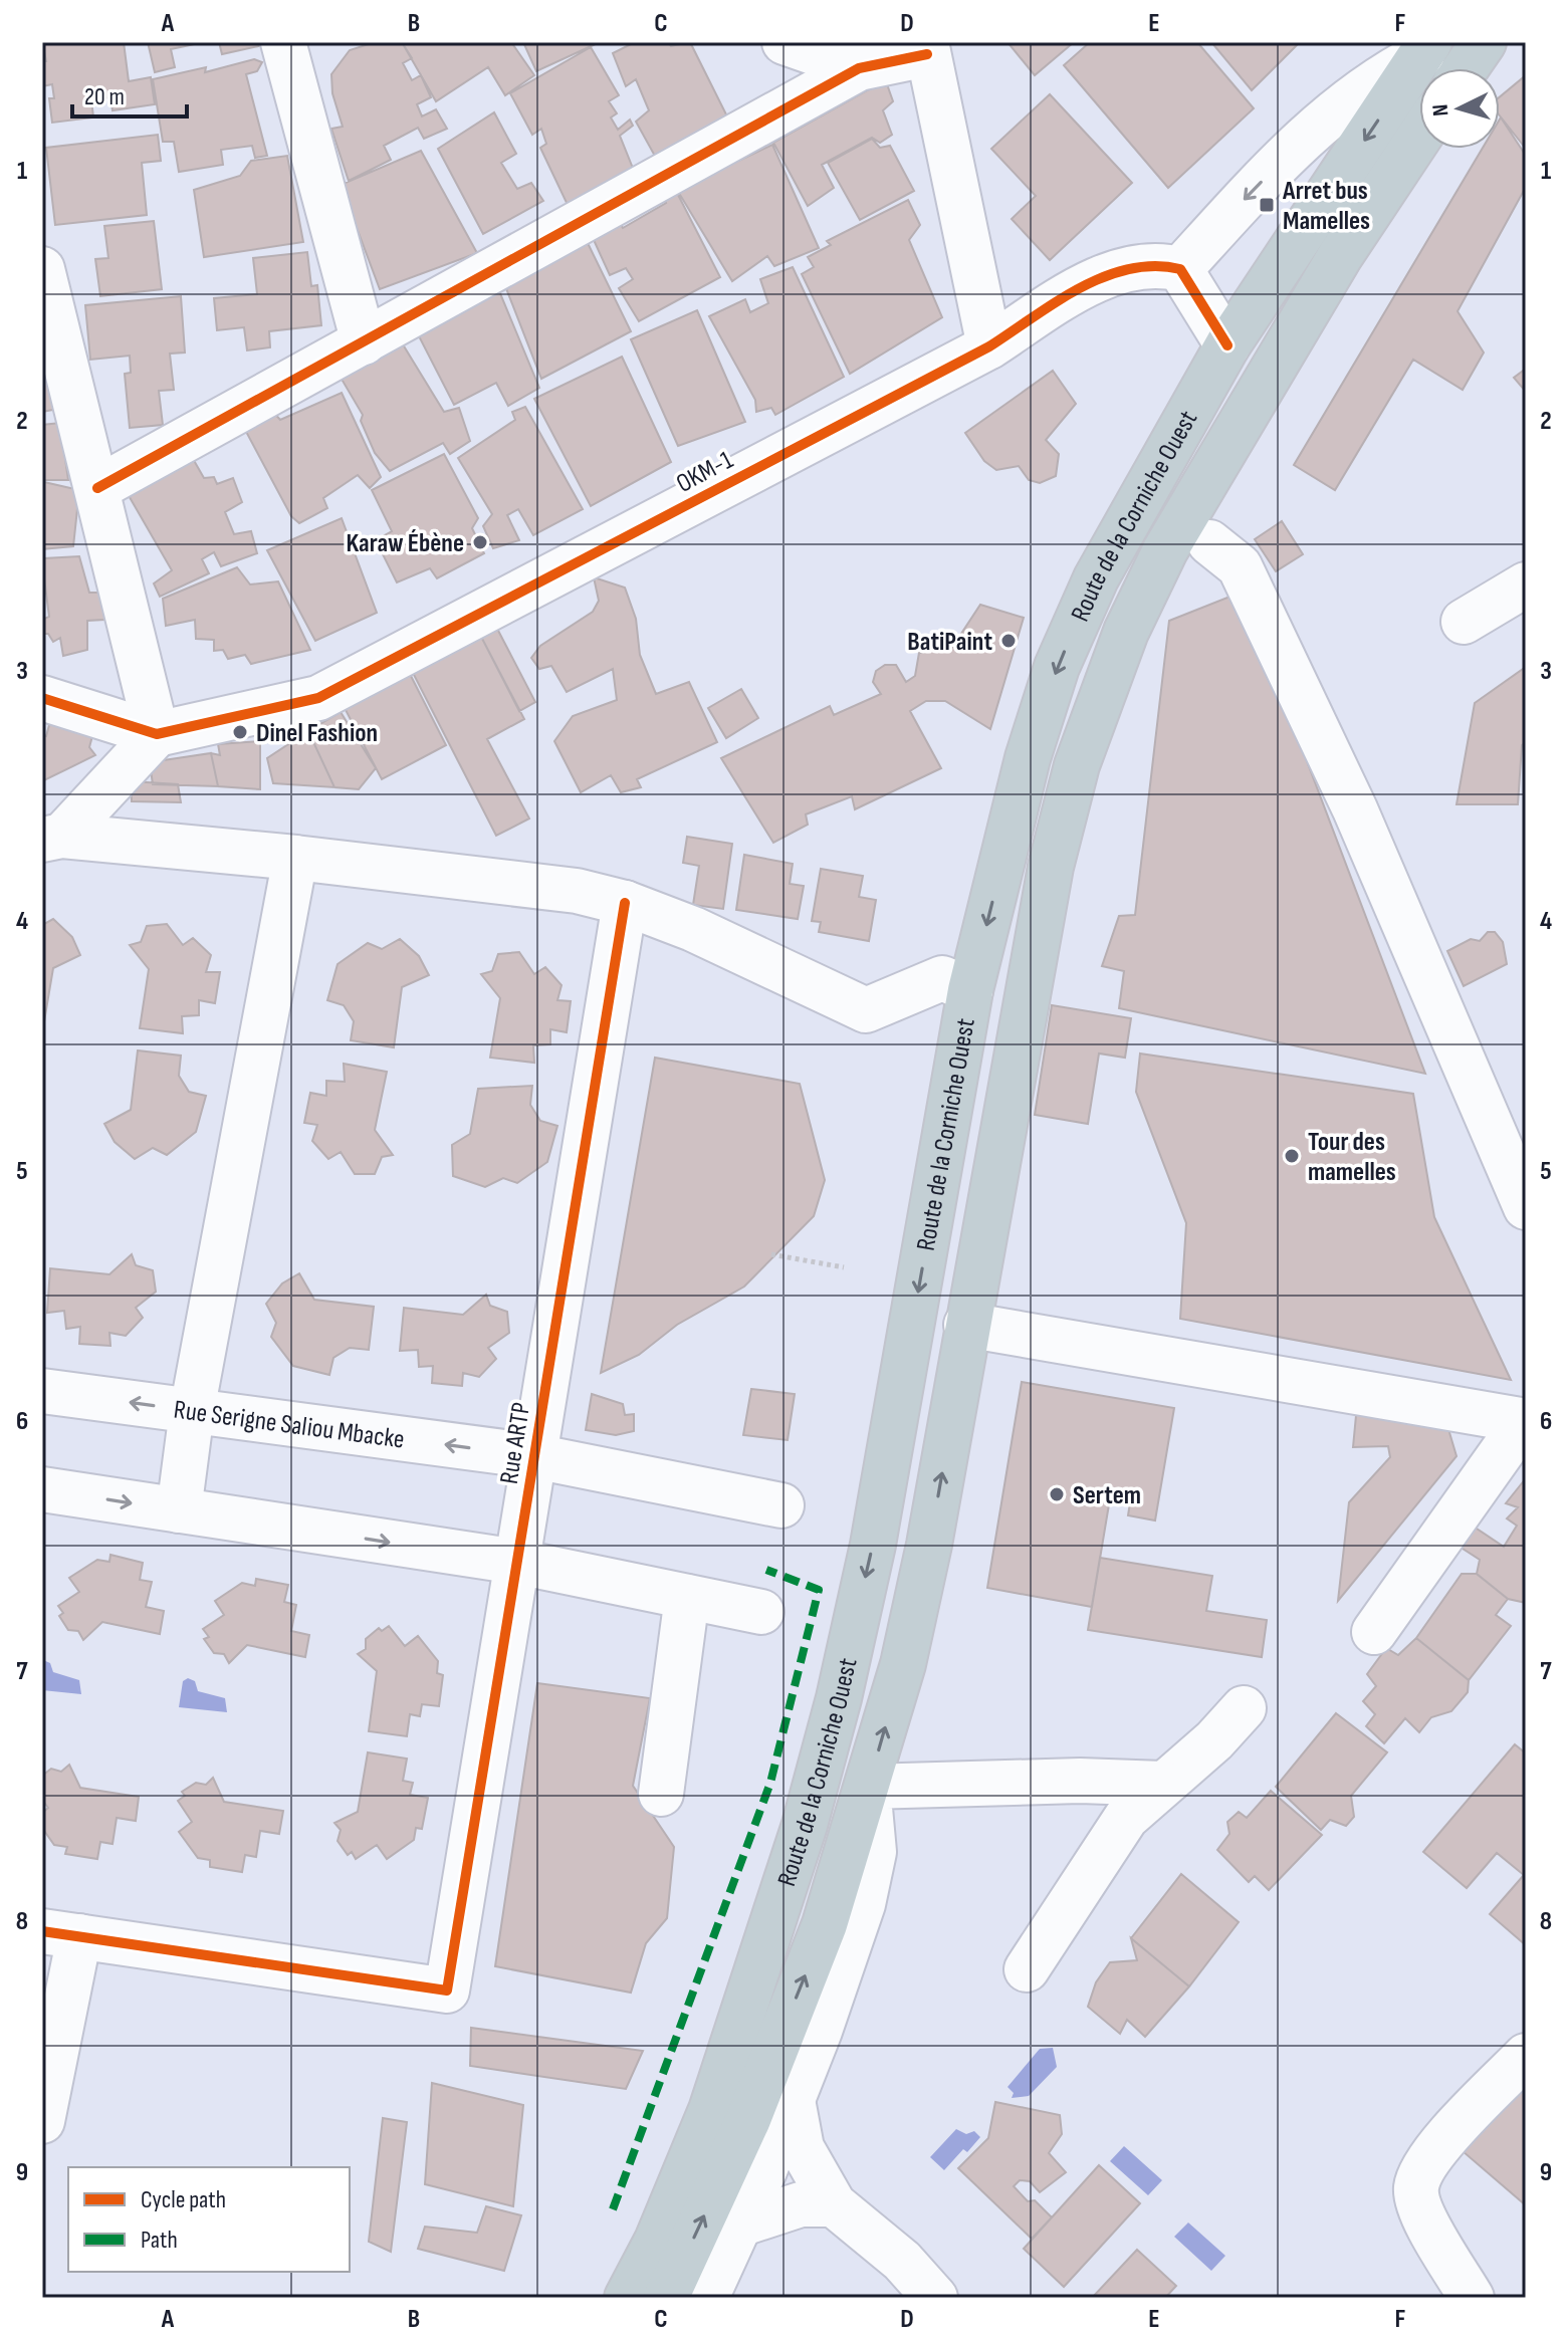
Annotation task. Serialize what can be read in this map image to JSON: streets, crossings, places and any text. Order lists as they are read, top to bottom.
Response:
{
  "streets": {
    "highway": ["Route de la Corniche Ouest"],
    "street": ["OKM-1", "Rue Serigne Saliou Mbacke", "Rue ARTP"]
  },
  "crossings": [
    ["Rue Serigne Saliou Mbacke", "Rue ARTP"]
  ],
  "places": {
    "transit": ["Arret bus Mamelles"],
    "other": [
      "Karaw Ébène",
      "BatiPaint",
      "Dinel Fashion",
      "Tour des mamelles",
      "Sertem"
    ]
  },
  "legend": ["Cycle path", "Path"],
  "scale_bar": "20 m",
  "north": "left",
  "grid": {
    "columns": [
      "A",
      "B",
      "C",
      "D",
      "E",
      "F"
    ],
    "rows": [
      "1",
      "2",
      "3",
      "4",
      "5",
      "6",
      "7",
      "8",
      "9"
    ]
  }
}
